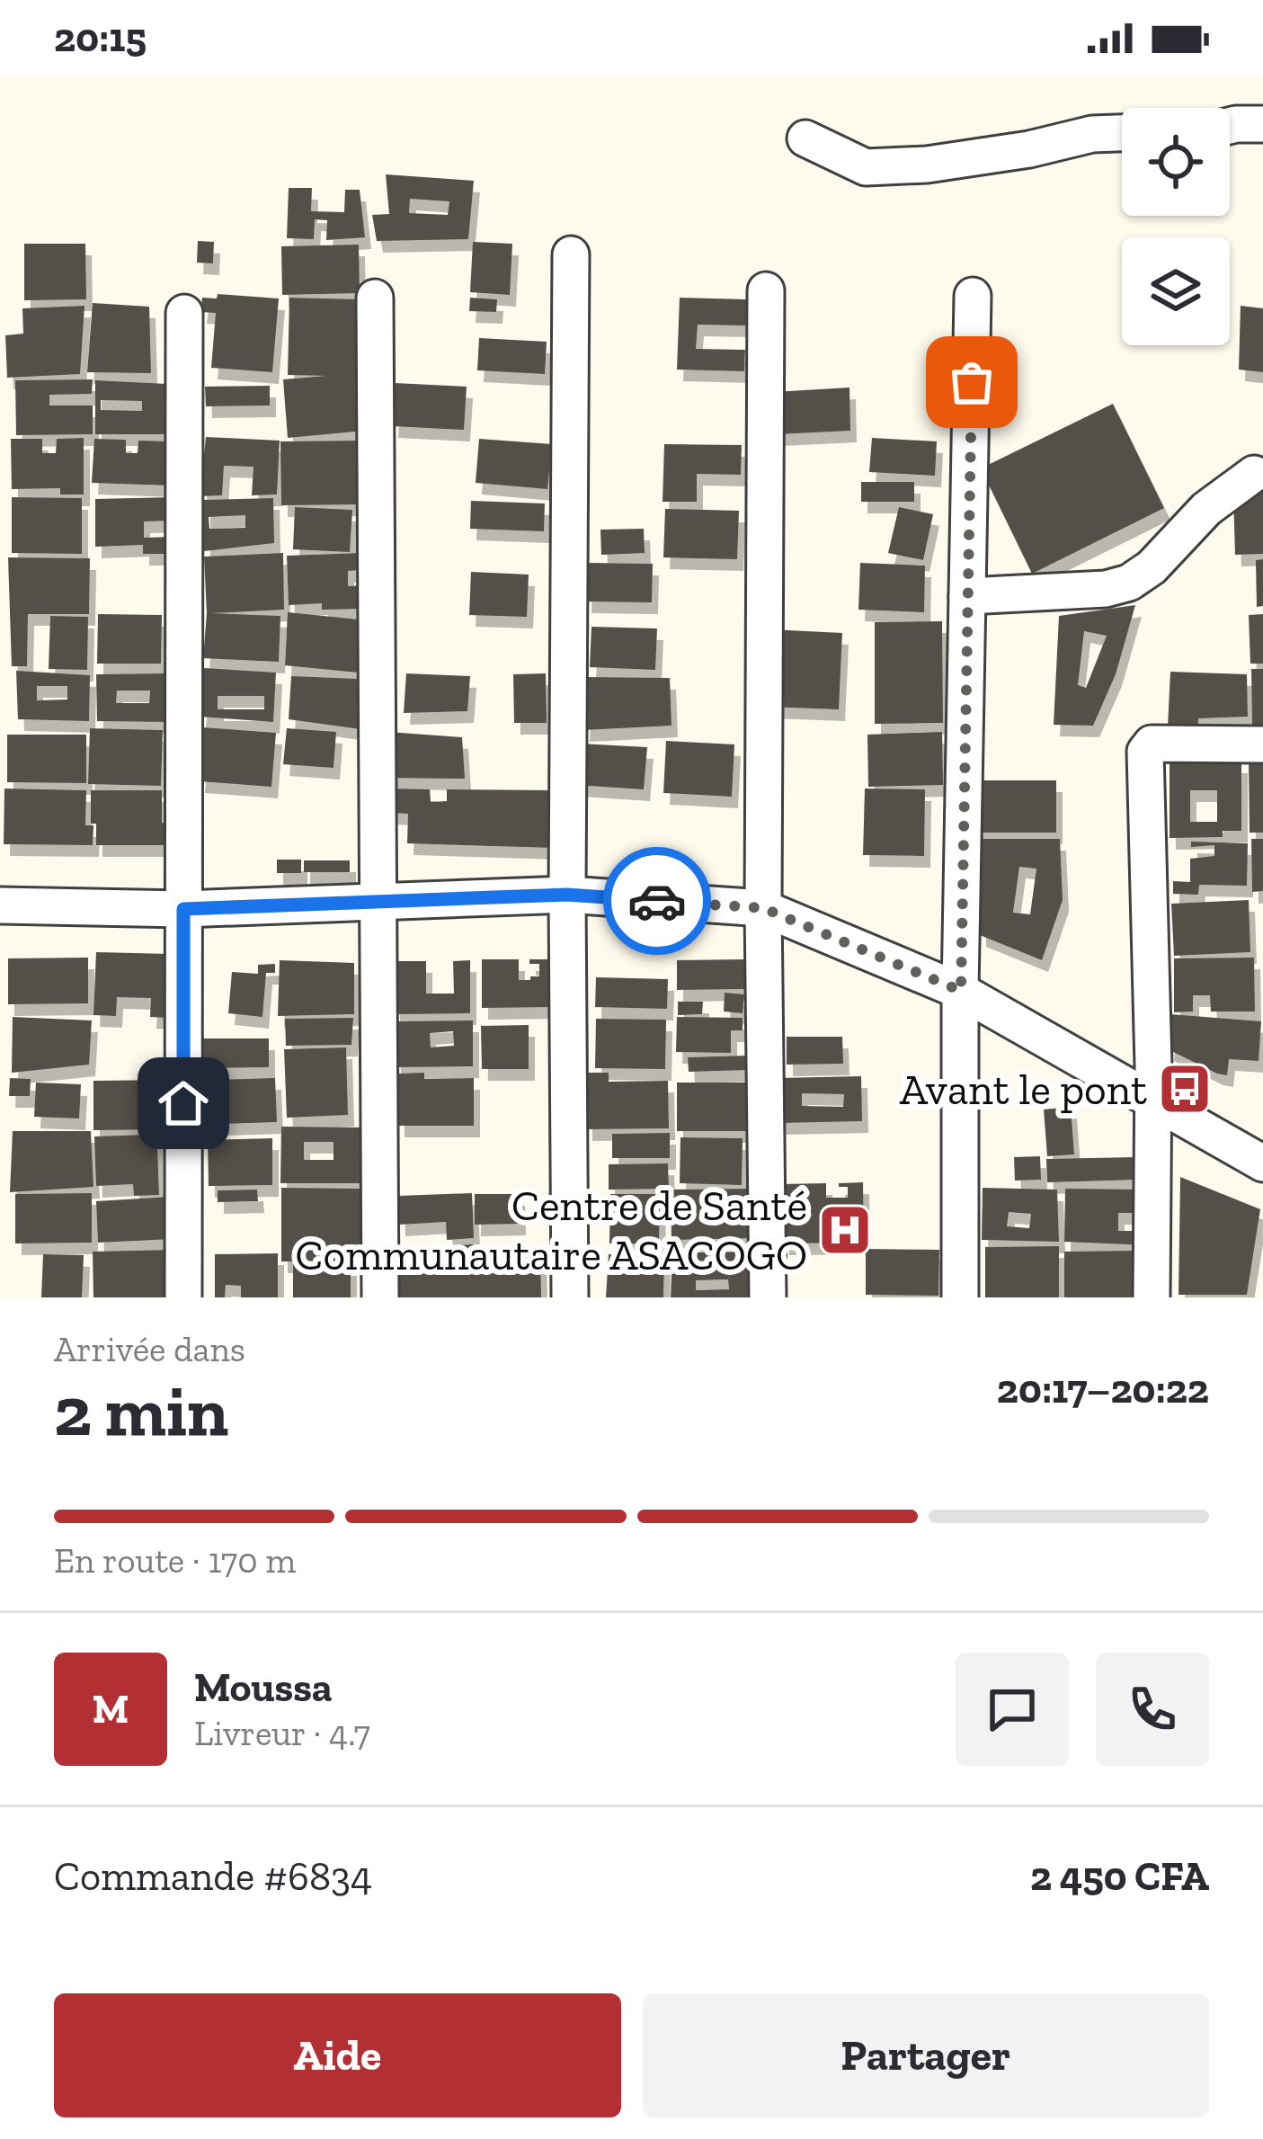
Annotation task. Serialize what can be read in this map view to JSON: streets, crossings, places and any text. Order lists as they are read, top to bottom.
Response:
{
  "places": {
    "bus stop": ["Avant le pont"],
    "hospital": ["Centre de Santé Communautaire ASACOGO"]
  },
  "page": {
    "status": "20:15",
    "heading": ["2 min", "Arrivée dans", "20:17–20:22"],
    "panel": [
      "Moussa",
      "Livreur · 4.7",
      "Commande #6834",
      "2 450 CFA"
    ],
    "bar": "En route · 170 m",
    "round": "M",
    "buttons": ["Aide", "Partager"]
  }
}
